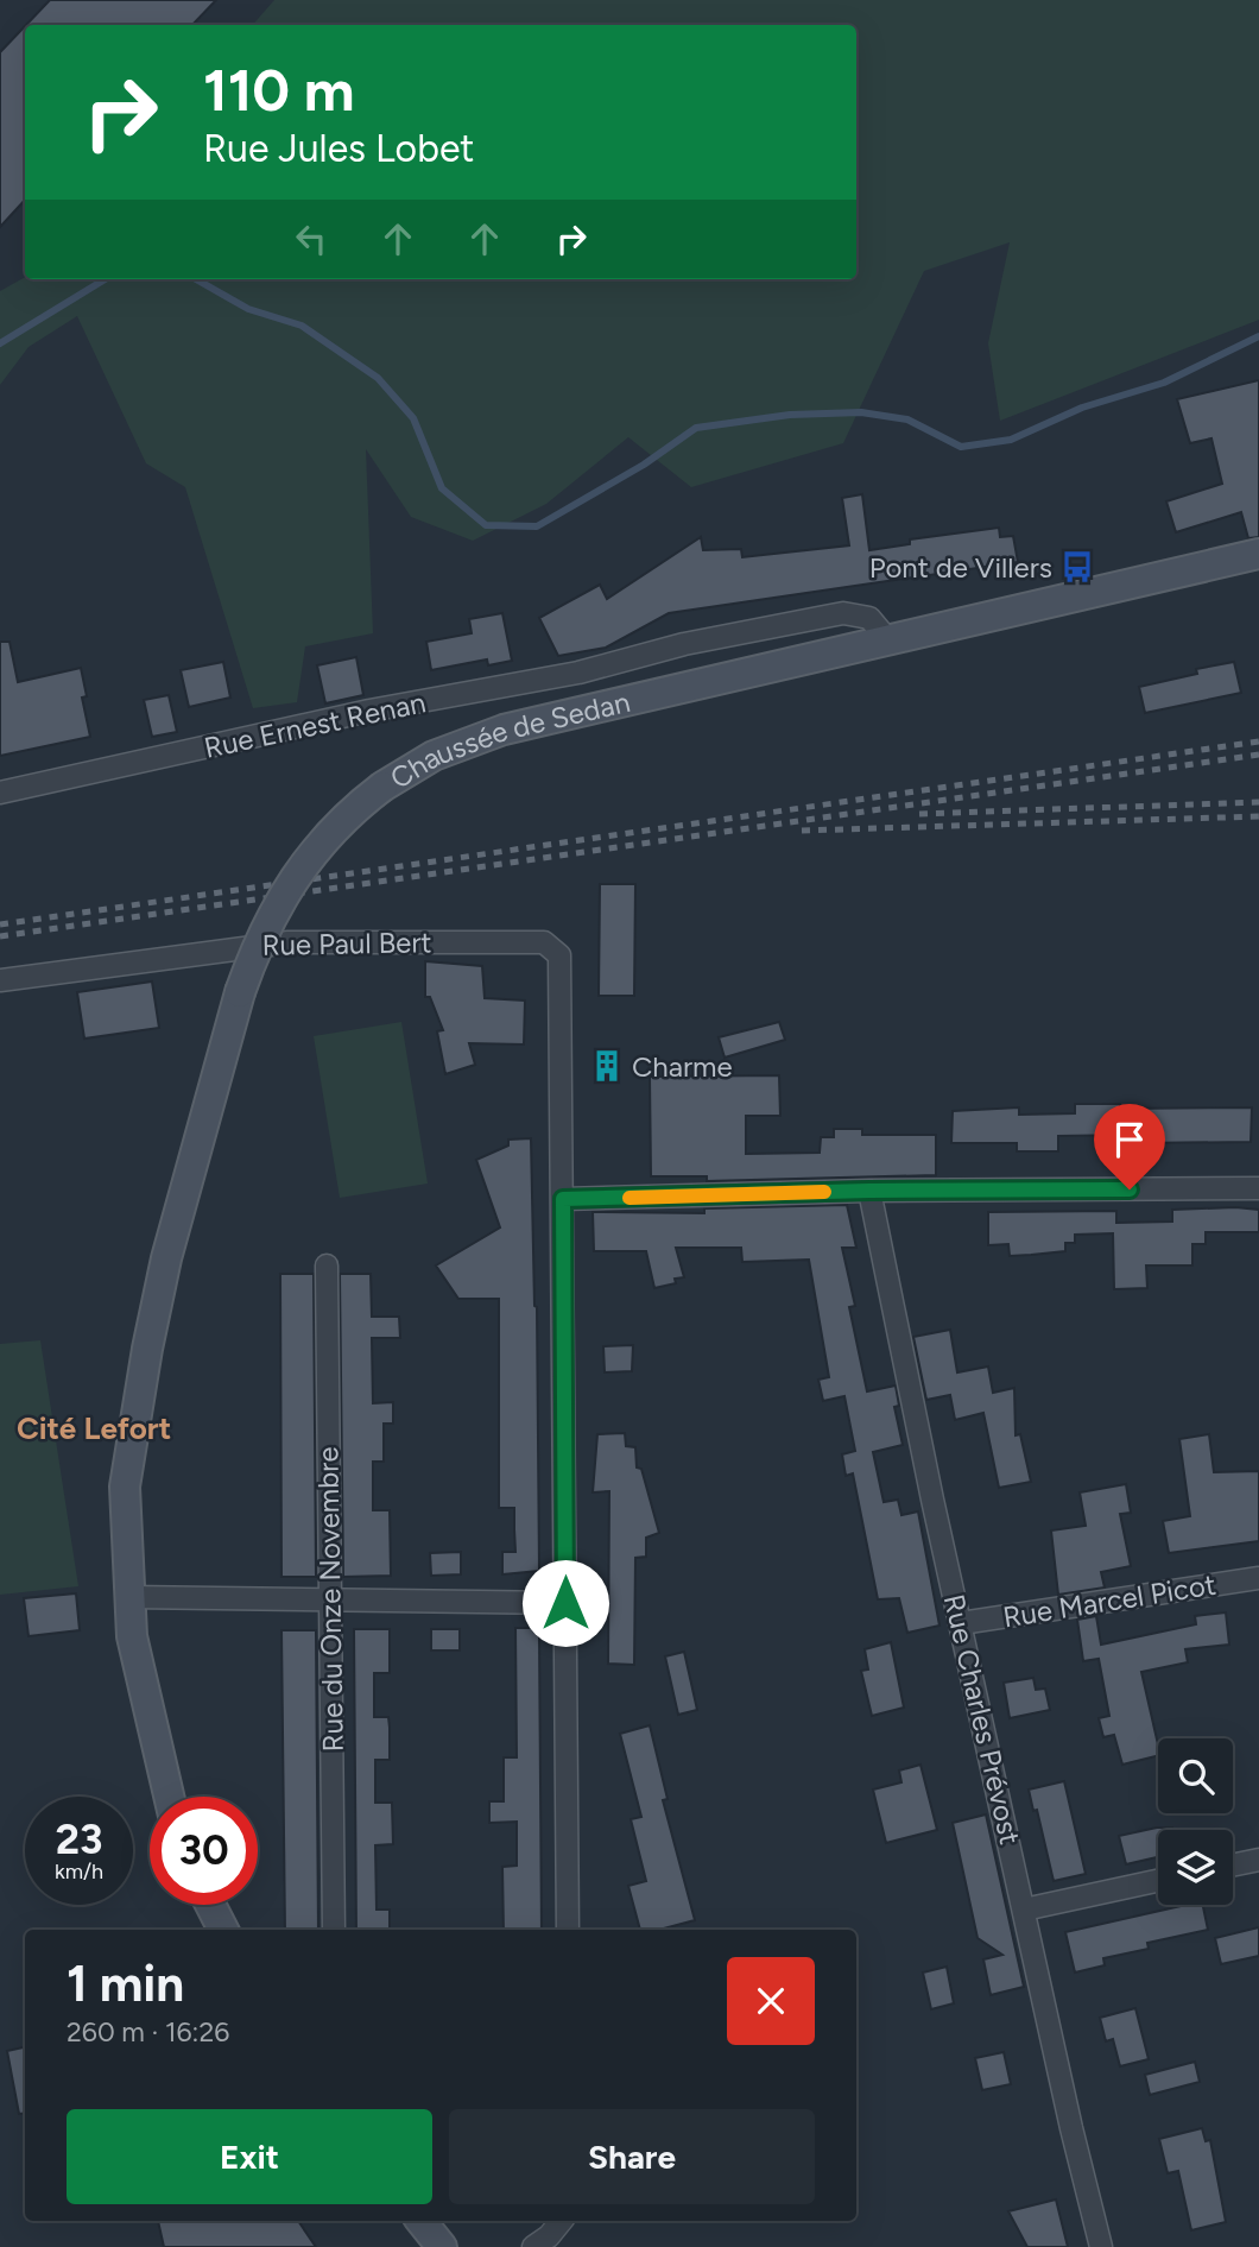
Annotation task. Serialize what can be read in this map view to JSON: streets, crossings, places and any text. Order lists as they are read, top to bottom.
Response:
{
  "streets": {
    "main road": ["Chaussée de Sedan"],
    "street": [
      "Rue Ernest Renan",
      "Rue Paul Bert",
      "Rue du Onze Novembre",
      "Rue Marcel Picot",
      "Rue Charles Prévost"
    ]
  },
  "crossings": [
    ["Rue Ernest Renan", "Chaussée de Sedan"],
    ["Rue Marcel Picot", "Rue Charles Prévost"]
  ],
  "districts": ["Cité Lefort"],
  "places": {
    "bus stop": ["Pont de Villers"],
    "building": ["Charme"]
  },
  "page": {
    "turn": ["110 m", "Rue Jules Lobet"],
    "speed": "23 km/h",
    "limit": "30",
    "heading": ["1 min", "260 m · 16:26"],
    "buttons": ["Exit", "Share"]
  }
}
